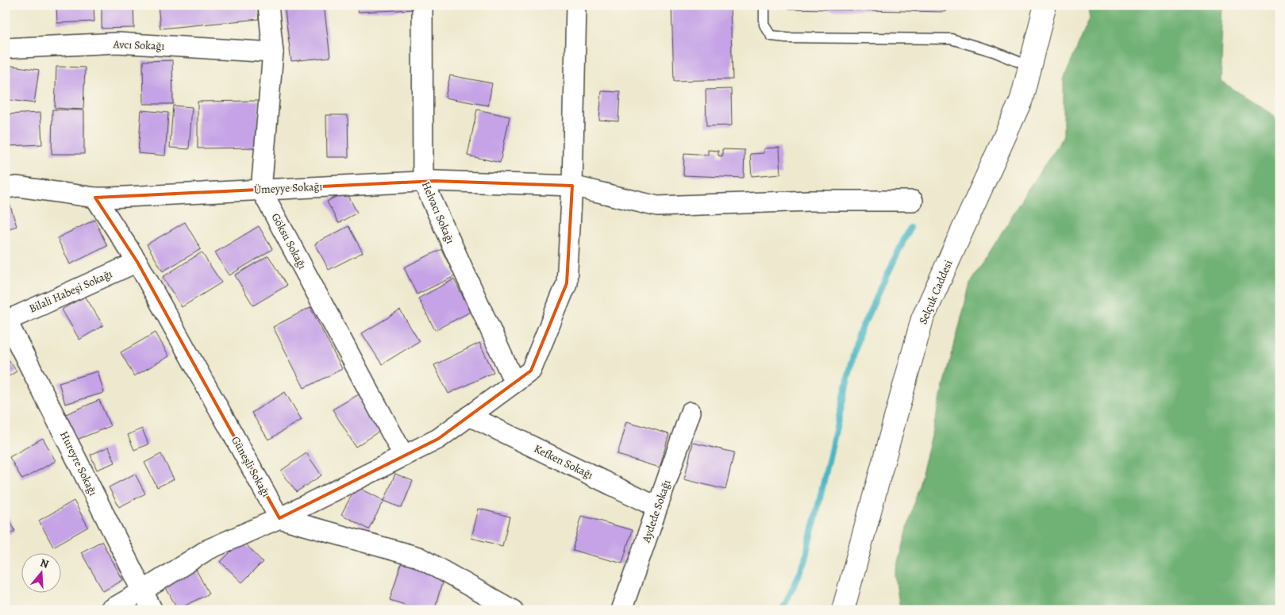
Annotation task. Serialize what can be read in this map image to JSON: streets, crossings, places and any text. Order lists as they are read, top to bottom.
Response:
{
  "streets": {
    "street": [
      "Avcı Sokağı",
      "Ümeyye Sokağı",
      "Helvacı Sokağı",
      "Göksu Sokağı",
      "Bilali Habeşi Sokağı",
      "Selçuk Caddesi",
      "Kefken Sokağı",
      "Hureyre Sokağı",
      "Güneşli Sokağı",
      "Aydede Sokağı"
    ]
  },
  "crossings": [
    ["Ümeyye Sokağı", "Helvacı Sokağı"],
    ["Ümeyye Sokağı", "Göksu Sokağı"],
    ["Ümeyye Sokağı", "Güneşli Sokağı"],
    ["Bilali Habeşi Sokağı", "Hureyre Sokağı"],
    ["Bilali Habeşi Sokağı", "Güneşli Sokağı"],
    ["Kefken Sokağı", "Aydede Sokağı"]
  ],
  "north": "top"
}
